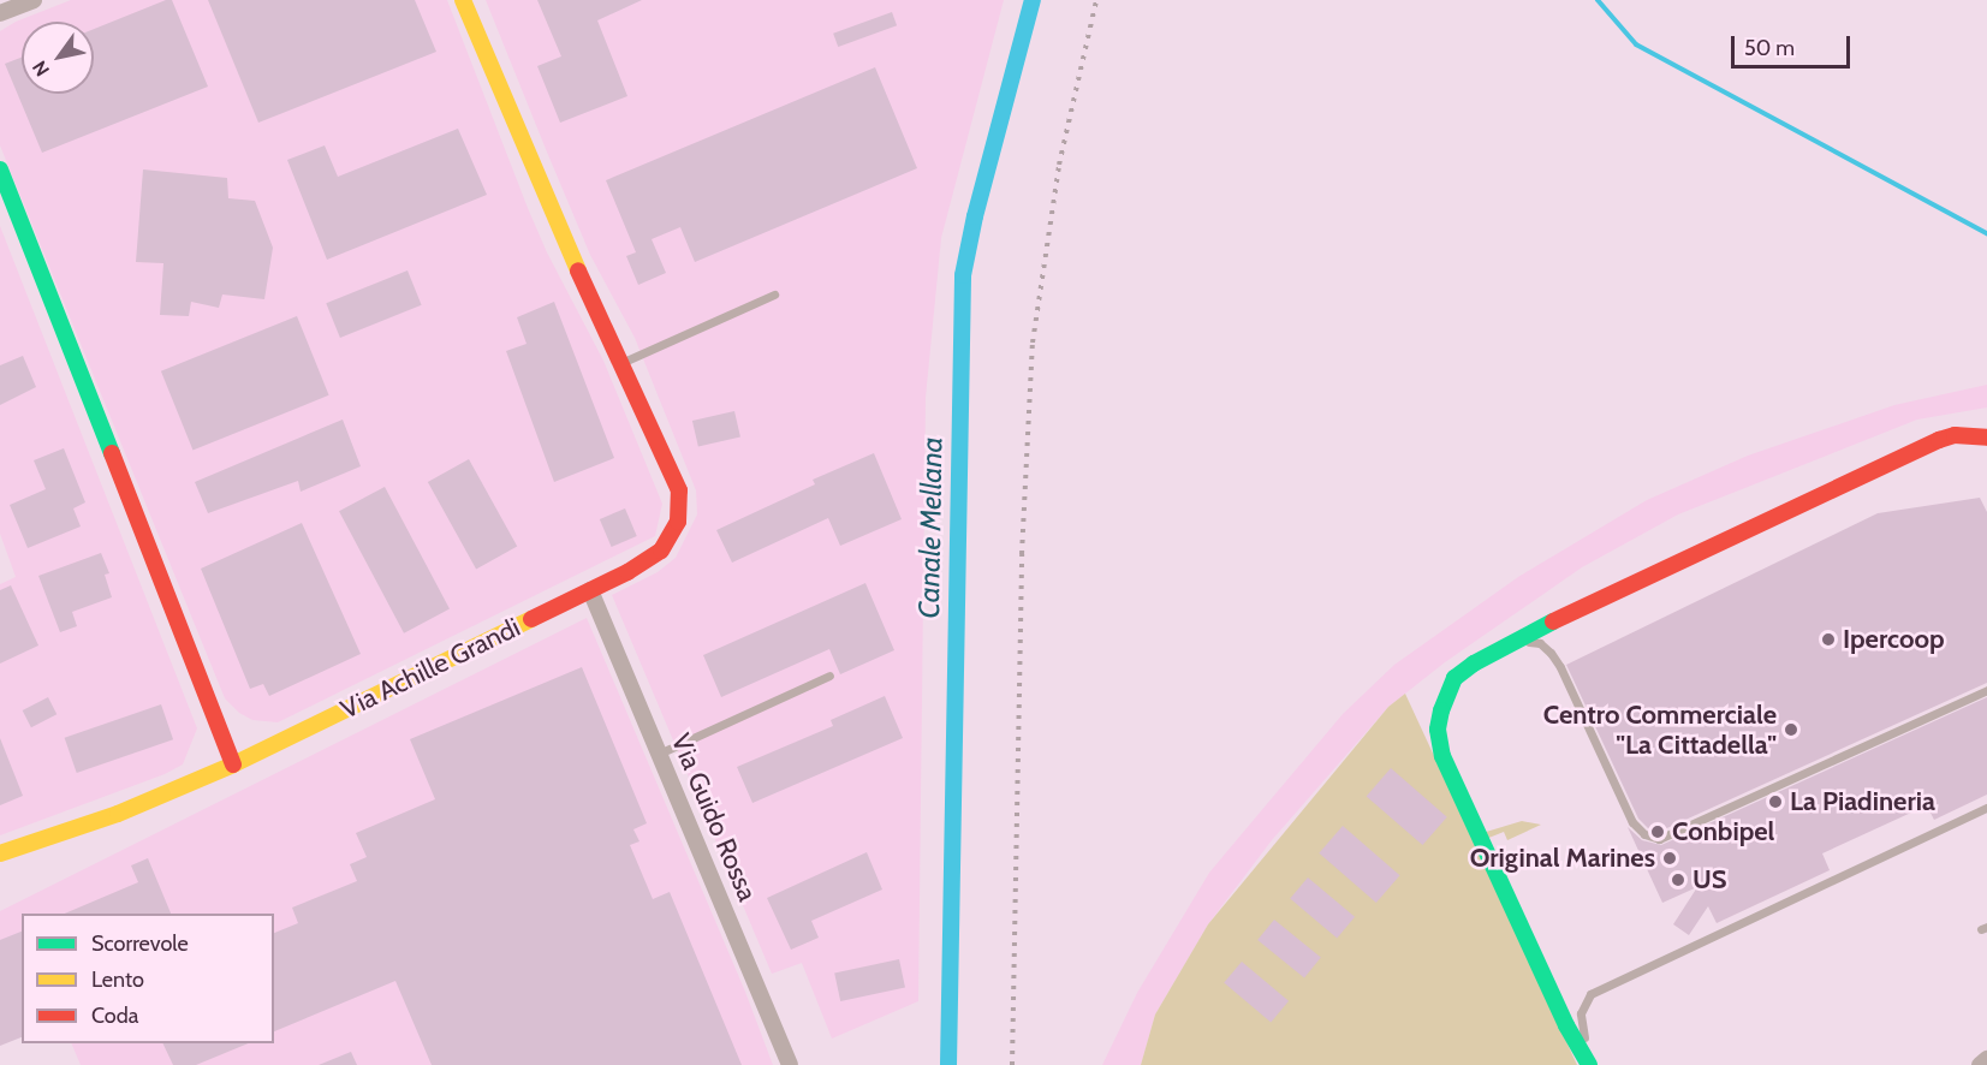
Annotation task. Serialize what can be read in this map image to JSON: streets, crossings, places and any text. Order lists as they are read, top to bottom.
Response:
{
  "streets": {
    "street": ["Via Achille Grandi", "Via Guido Rossa"]
  },
  "crossings": [
    ["Via Achille Grandi", "Via Guido Rossa"]
  ],
  "water": ["Canale Mellana"],
  "places": [
    "Ipercoop",
    "Centro Commerciale \"La Cittadella\"",
    "La Piadineria",
    "Conbipel",
    "Original Marines",
    "US"
  ],
  "legend": ["Scorrevole", "Lento", "Coda"],
  "scale_bar": "50 m",
  "north": "bottom left"
}
